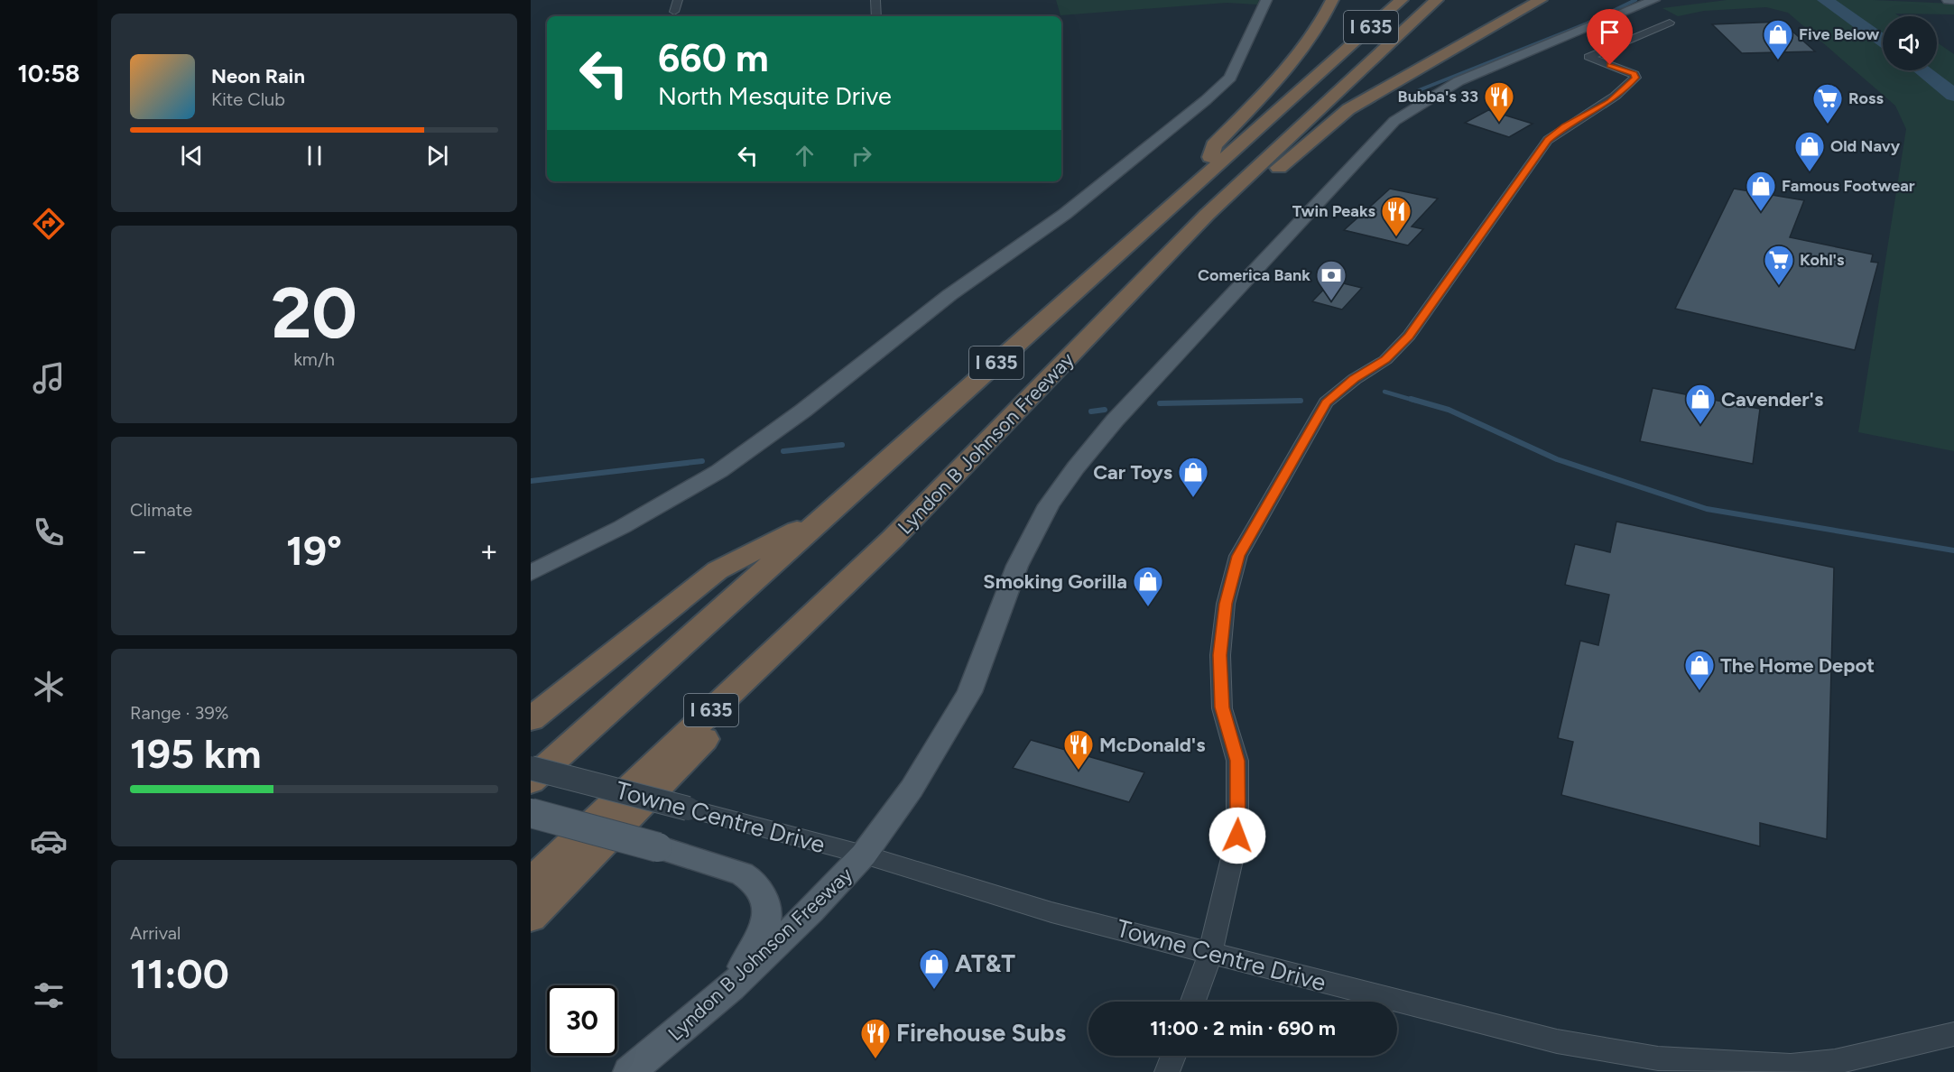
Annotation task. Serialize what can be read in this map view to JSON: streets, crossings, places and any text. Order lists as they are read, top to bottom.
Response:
{
  "streets": {
    "highway": ["I 635", "Lyndon B Johnson Freeway"],
    "street": ["Towne Centre Drive"]
  },
  "crossings": [
    ["Lyndon B Johnson Freeway", "Towne Centre Drive"]
  ],
  "places": {
    "shop": [
      "Five Below",
      "Old Navy",
      "Famous Footwear",
      "Cavender's",
      "Car Toys",
      "Smoking Gorilla",
      "The Home Depot",
      "AT&T"
    ],
    "restaurant": [
      "Bubba's 33",
      "Twin Peaks",
      "McDonald's",
      "Firehouse Subs"
    ],
    "supermarket": ["Ross", "Kohl's"],
    "bank": ["Comerica Bank"]
  },
  "page": {
    "tabs": "10:58",
    "turn": ["660 m", "North Mesquite Drive"],
    "song": ["Neon Rain", "Kite Club"],
    "tile": [
      ["20", "km/h"],
      "Climate",
      ["Range · 39%", "195 km"],
      ["Arrival", "11:00"]
    ],
    "heat": ["−", "19°", "+"],
    "limit": "30",
    "trip": "11:00 · 2 min · 690 m"
  }
}
